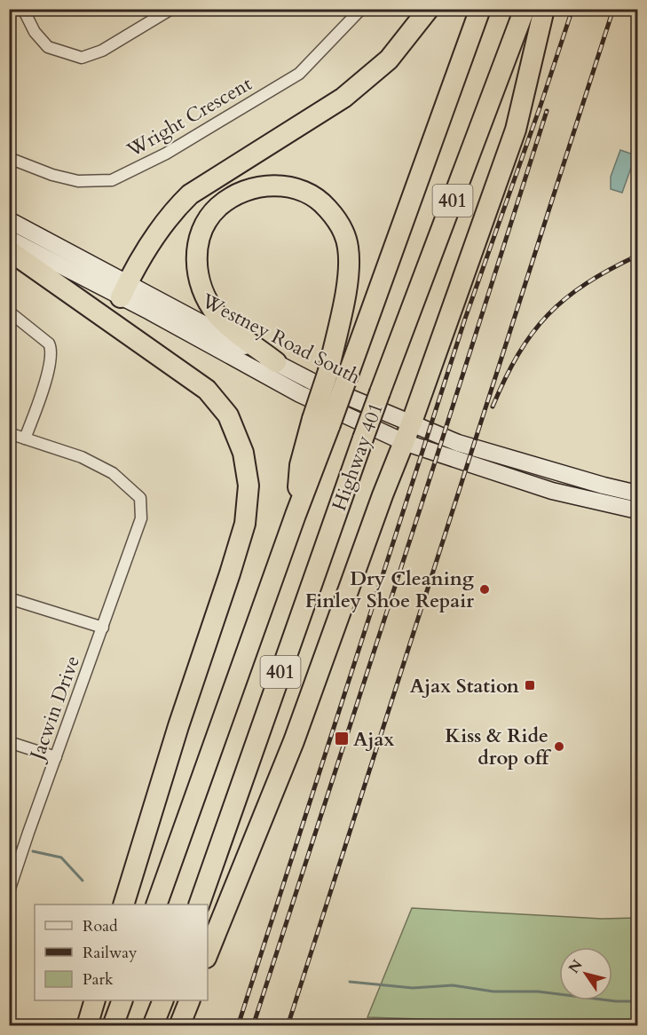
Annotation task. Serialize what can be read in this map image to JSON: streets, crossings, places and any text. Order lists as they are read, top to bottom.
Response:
{
  "streets": {
    "highway": ["401", "Highway 401"],
    "main road": ["Westney Road South"],
    "street": ["Wright Crescent", "Jacwin Drive"]
  },
  "places": {
    "other": ["Dry Cleaning Finley Shoe Repair", "Kiss & Ride drop off"],
    "transit": ["Ajax Station", "Ajax"]
  },
  "legend": ["Road", "Railway", "Park"],
  "north": "top left"
}
